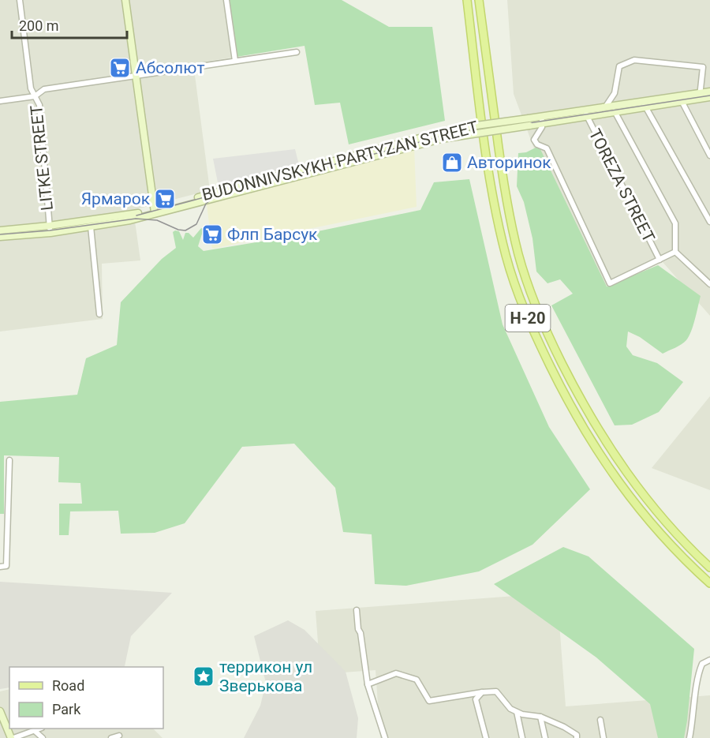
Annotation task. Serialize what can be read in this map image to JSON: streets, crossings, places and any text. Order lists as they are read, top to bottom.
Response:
{
  "streets": {
    "main road": ["BUDONNIVSKYKH PARTYZAN STREET", "Н-20"],
    "street": ["LITKE STREET", "TOREZA STREET"]
  },
  "crossings": [
    ["LITKE STREET", "BUDONNIVSKYKH PARTYZAN STREET"],
    ["BUDONNIVSKYKH PARTYZAN STREET", "TOREZA STREET"]
  ],
  "places": {
    "supermarket": ["Абсолют", "Ярмарок", "Флп Барсук"],
    "shop": ["Авторинок"],
    "place": ["террикон ул Зверькова"]
  },
  "legend": ["Road", "Park"],
  "scale_bar": "200 m"
}
